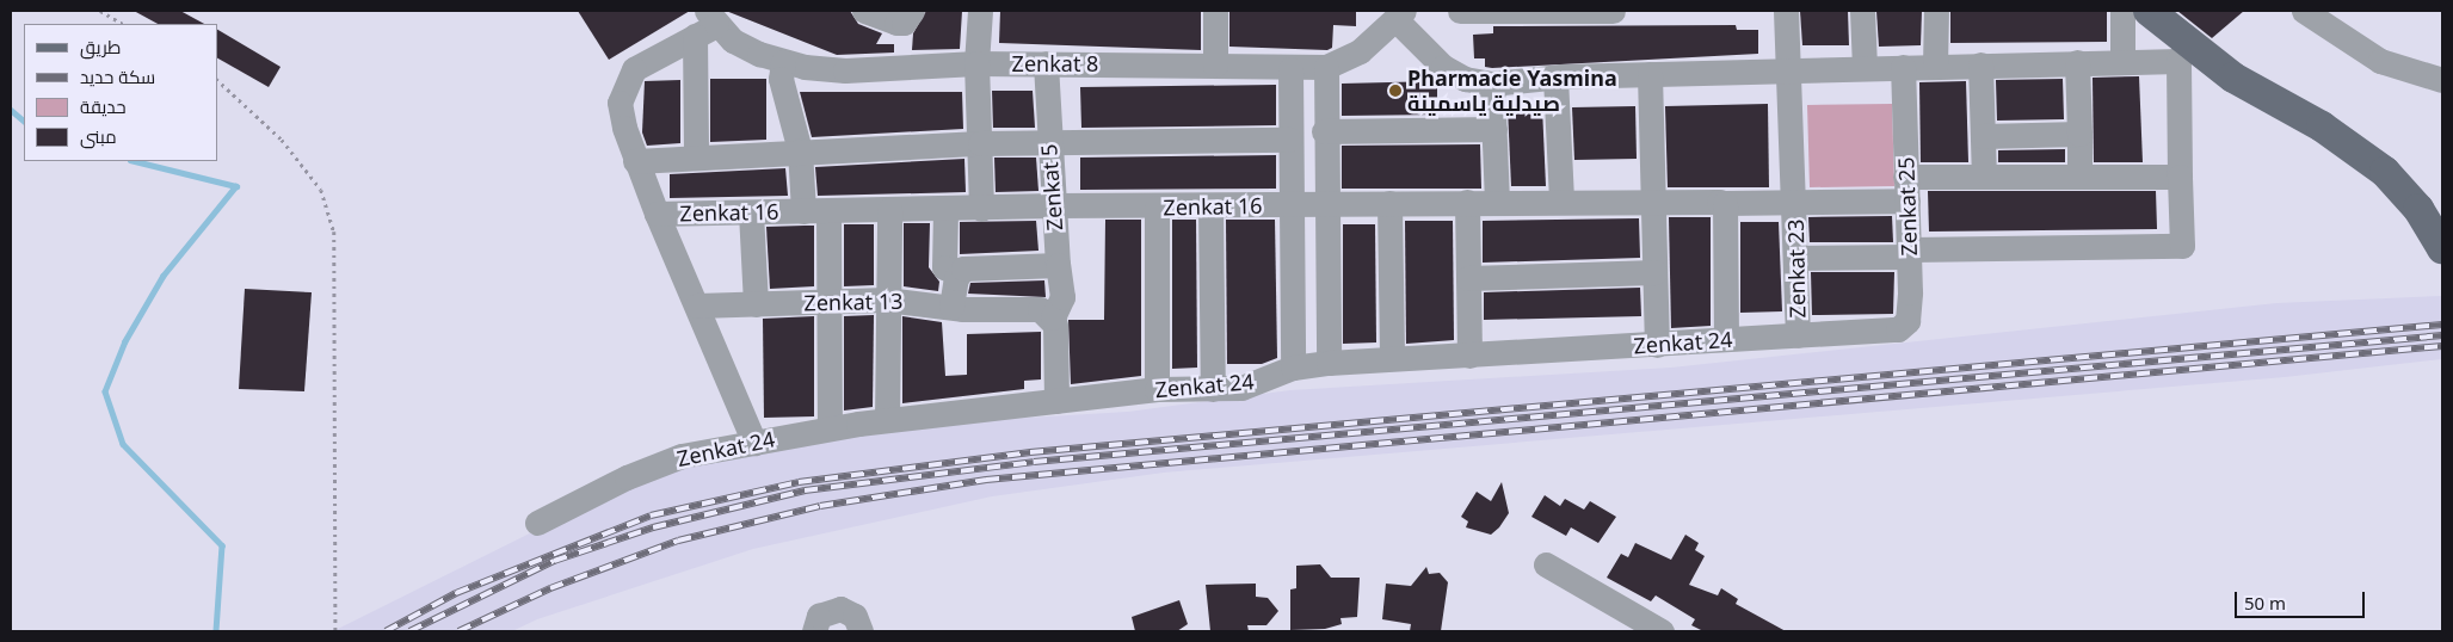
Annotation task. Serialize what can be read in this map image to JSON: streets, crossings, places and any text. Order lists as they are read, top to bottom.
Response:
{
  "streets": {
    "street": [
      "Zenkat 8",
      "Zenkat 5",
      "Zenkat 16",
      "Zenkat 25",
      "Zenkat 23",
      "Zenkat 13",
      "Zenkat 24"
    ]
  },
  "crossings": [
    ["Zenkat 8", "Zenkat 5"],
    ["Zenkat 5", "Zenkat 16"],
    ["Zenkat 5", "Zenkat 13"],
    ["Zenkat 16", "Zenkat 25"],
    ["Zenkat 16", "Zenkat 23"],
    ["Zenkat 25", "Zenkat 24"],
    ["Zenkat 23", "Zenkat 24"]
  ],
  "places": ["Pharmacie Yasmina صيدلية ياسمينة"],
  "legend": [
    "طريق",
    "سكة حديد",
    "حديقة",
    "مبنى"
  ],
  "scale_bar": "50 m"
}
